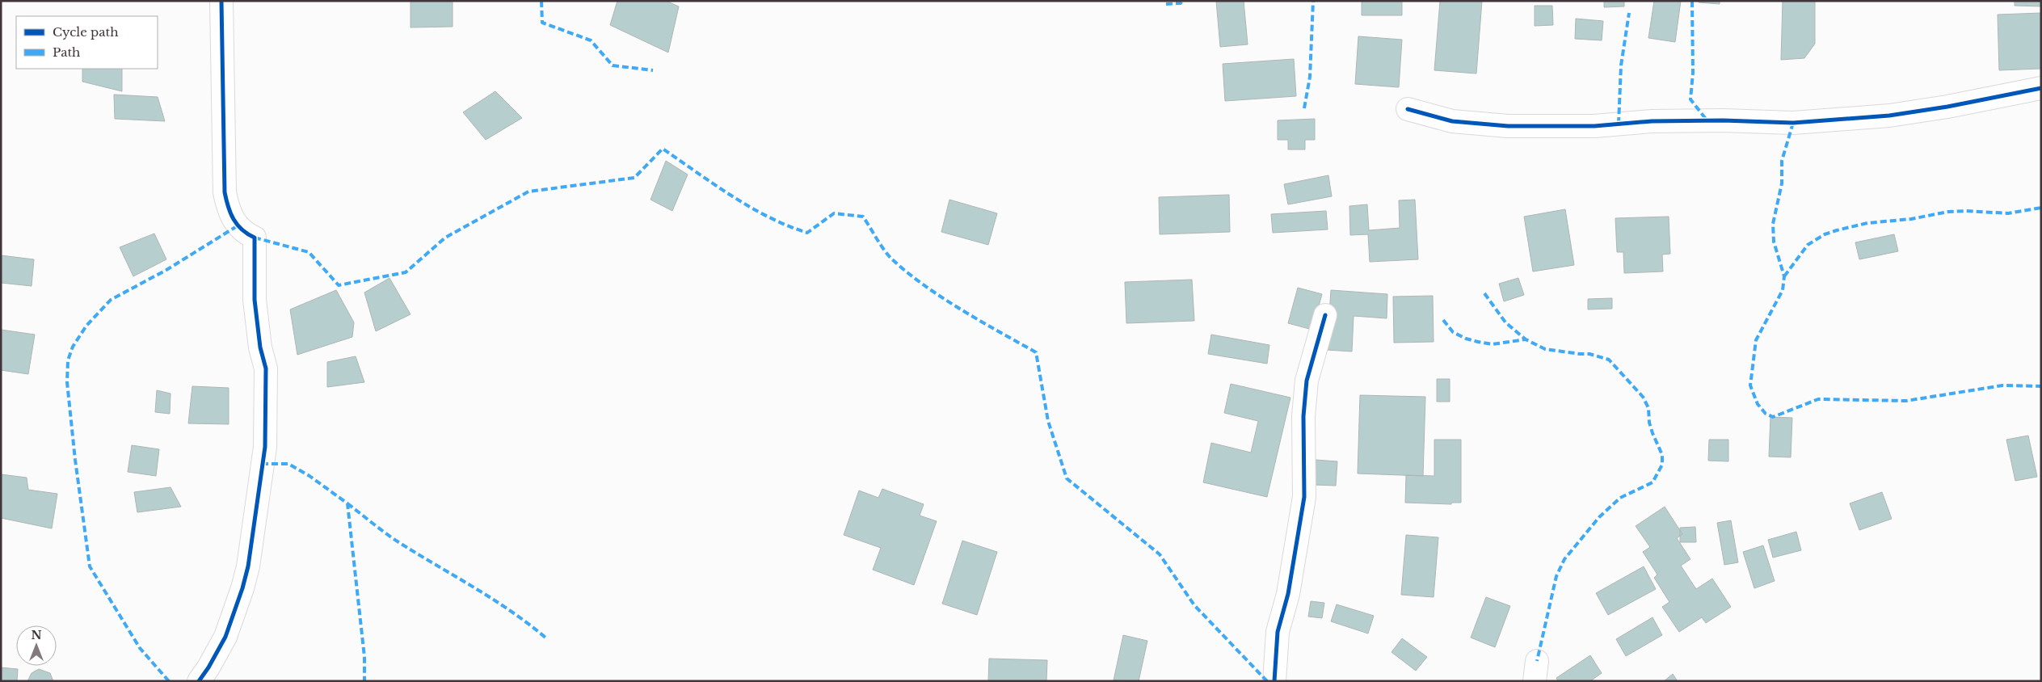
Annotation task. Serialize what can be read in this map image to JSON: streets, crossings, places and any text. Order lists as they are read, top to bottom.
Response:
{
  "legend": ["Cycle path", "Path"],
  "north": "top"
}
